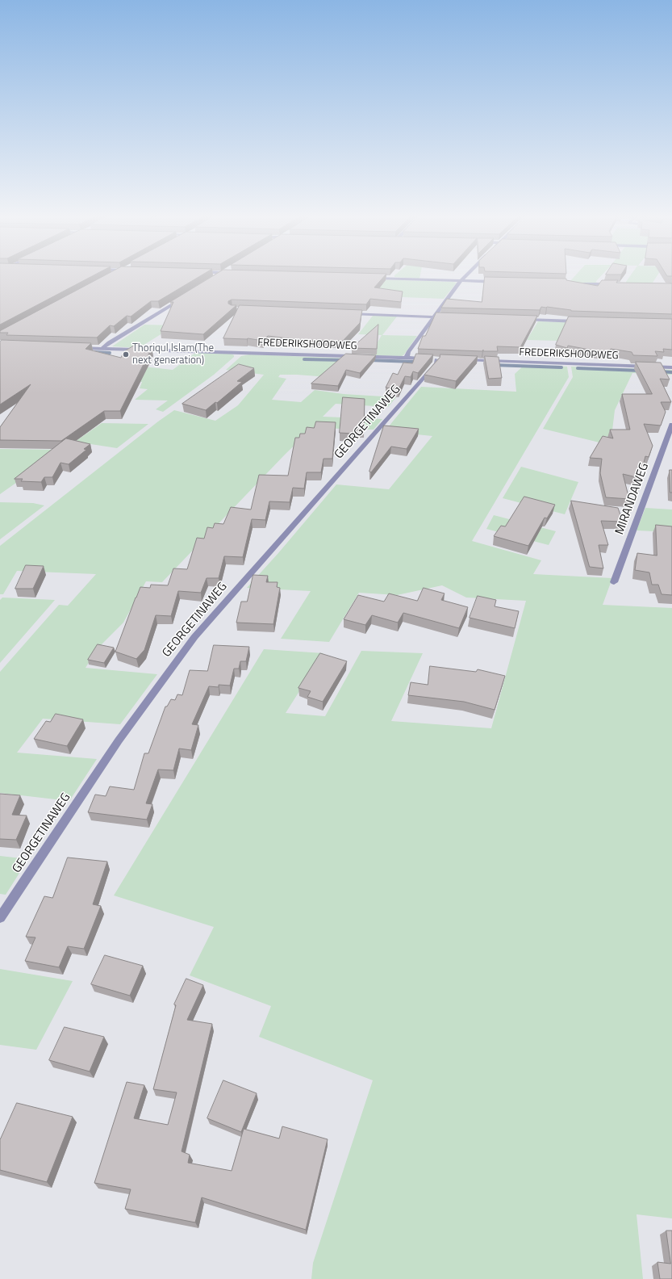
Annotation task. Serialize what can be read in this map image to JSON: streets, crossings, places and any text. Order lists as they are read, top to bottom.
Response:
{
  "streets": {
    "street": ["FREDERIKSHOOPWEG", "GEORGETINAWEG", "MIRANDAWEG"]
  },
  "crossings": [
    ["FREDERIKSHOOPWEG", "GEORGETINAWEG"]
  ],
  "places": ["Thoriqul Islam(The next generation)"]
}
